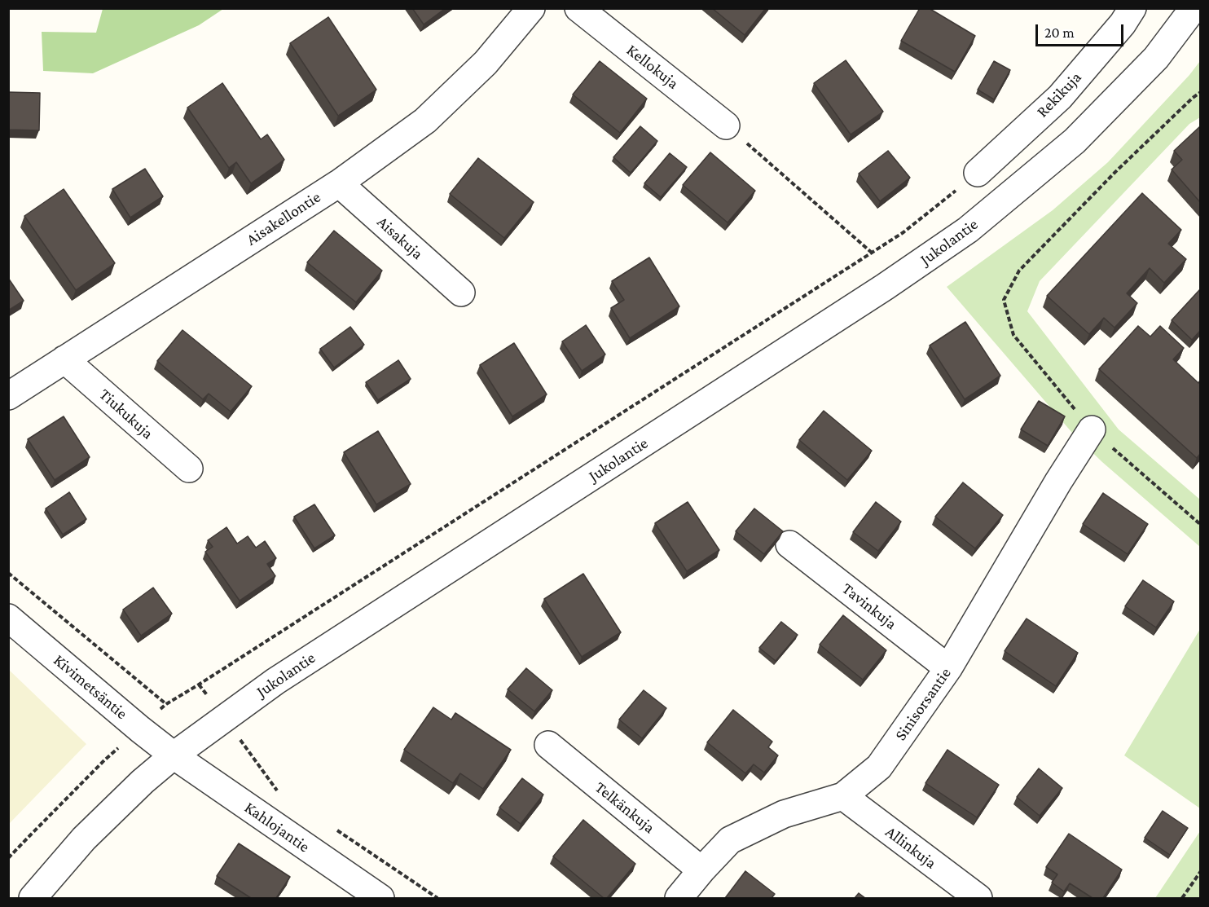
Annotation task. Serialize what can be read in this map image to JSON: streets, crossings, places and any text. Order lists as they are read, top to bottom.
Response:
{
  "streets": {
    "street": [
      "Kellokuja",
      "Rekikuja",
      "Aisakellontie",
      "Aisakuja",
      "Jukolantie",
      "Tiukukuja",
      "Tavinkuja",
      "Kivimetsäntie",
      "Sinisorsantie",
      "Telkänkuja",
      "Kahlojantie",
      "Allinkuja"
    ]
  },
  "crossings": [
    ["Aisakellontie", "Aisakuja"],
    ["Aisakellontie", "Tiukukuja"],
    ["Jukolantie", "Kivimetsäntie"],
    ["Jukolantie", "Kahlojantie"],
    ["Tavinkuja", "Sinisorsantie"],
    ["Kivimetsäntie", "Kahlojantie"],
    ["Sinisorsantie", "Telkänkuja"],
    ["Sinisorsantie", "Allinkuja"]
  ],
  "scale_bar": "20 m"
}
